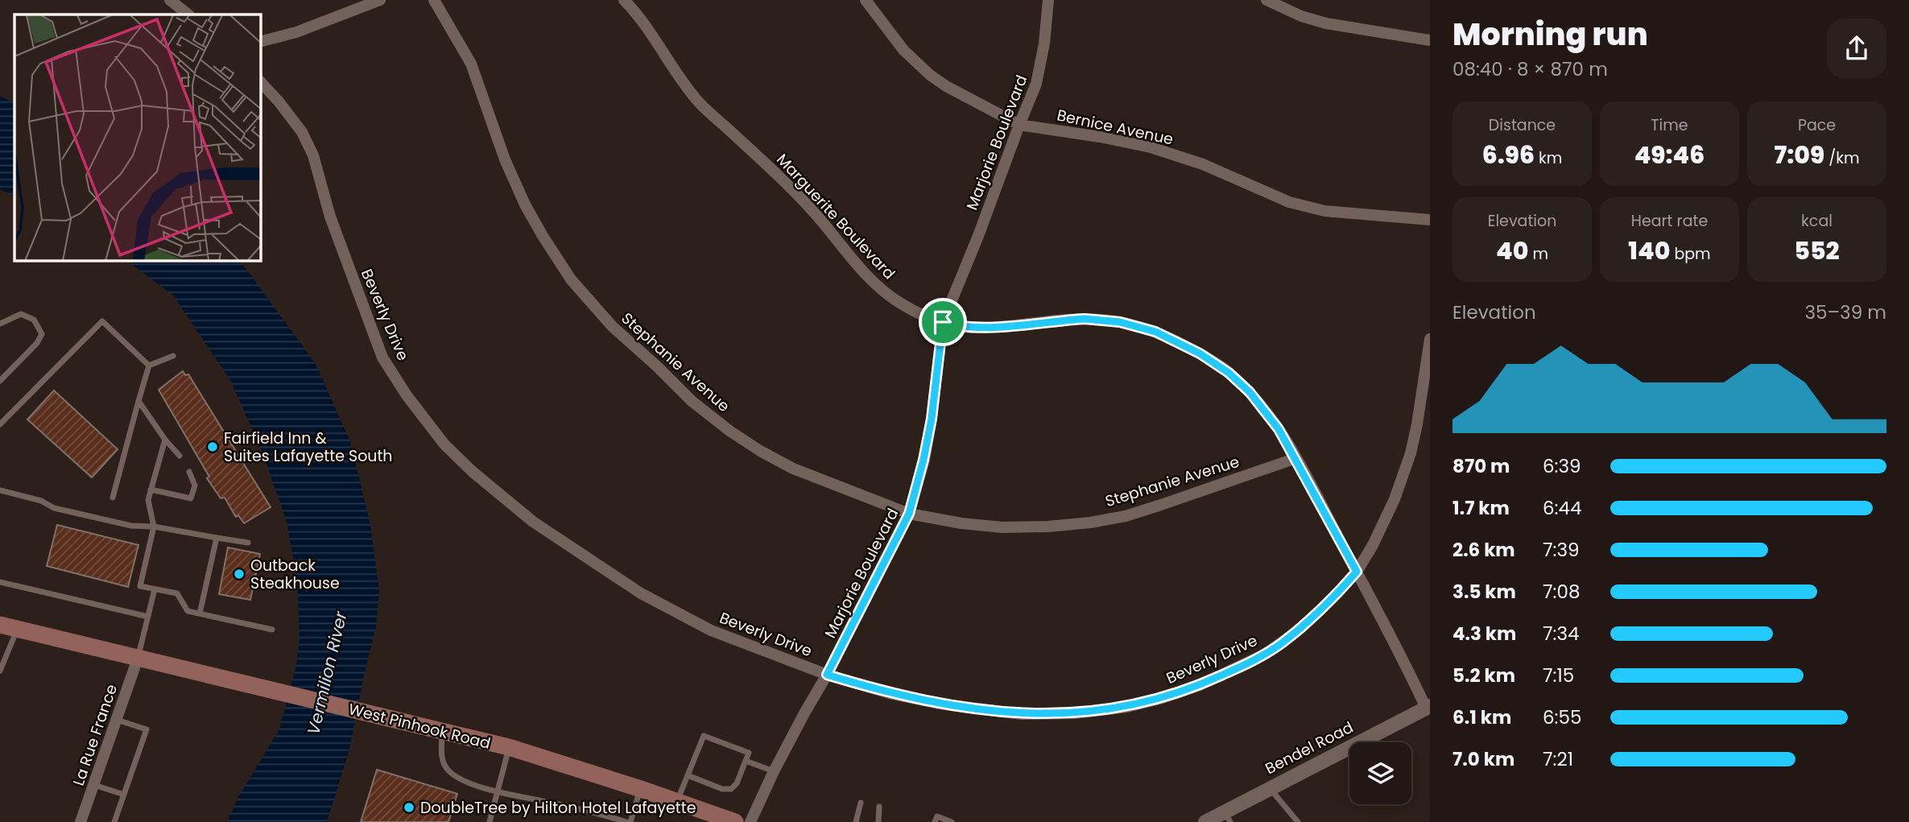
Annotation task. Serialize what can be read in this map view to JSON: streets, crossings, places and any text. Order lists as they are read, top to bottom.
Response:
{
  "streets": {
    "main road": ["West Pinhook Road"],
    "street": [
      "Bernice Avenue",
      "Marjorie Boulevard",
      "Marguerite Boulevard",
      "Beverly Drive",
      "Stephanie Avenue",
      "La Rue France",
      "Bendel Road"
    ]
  },
  "crossings": [
    ["Bernice Avenue", "Marjorie Boulevard"],
    ["Marjorie Boulevard", "Marguerite Boulevard"],
    ["Marjorie Boulevard", "Beverly Drive"],
    ["Marjorie Boulevard", "Stephanie Avenue"],
    ["Marguerite Boulevard", "Beverly Drive"],
    ["Marguerite Boulevard", "Stephanie Avenue"],
    ["Marguerite Boulevard", "Bendel Road"],
    ["West Pinhook Road", "La Rue France"]
  ],
  "water": ["Vermilion River"],
  "places": ["Fairfield Inn & Suites Lafayette South", "Outback Steakhouse", "DoubleTree by Hilton Hotel Lafayette"],
  "page": {
    "heading": ["Morning run", "08:40 · 8 × 870 m"],
    "stats": [
      ["Distance", "6.96 km"],
      ["Time", "49:46"],
      ["Pace", "7:09 /km"],
      ["Elevation", "40 m"],
      ["Heart rate", "140 bpm"],
      ["kcal", "552"]
    ],
    "chart": ["Elevation", "35–39 m"],
    "list": [
      {
        "name": "870 m",
        "note": "6:39"
      },
      {
        "name": "1.7 km",
        "note": "6:44"
      },
      {
        "name": "2.6 km",
        "note": "7:39"
      },
      {
        "name": "3.5 km",
        "note": "7:08"
      },
      {
        "name": "4.3 km",
        "note": "7:34"
      },
      {
        "name": "5.2 km",
        "note": "7:15"
      },
      {
        "name": "6.1 km",
        "note": "6:55"
      },
      {
        "name": "7.0 km",
        "note": "7:21"
      }
    ]
  }
}
